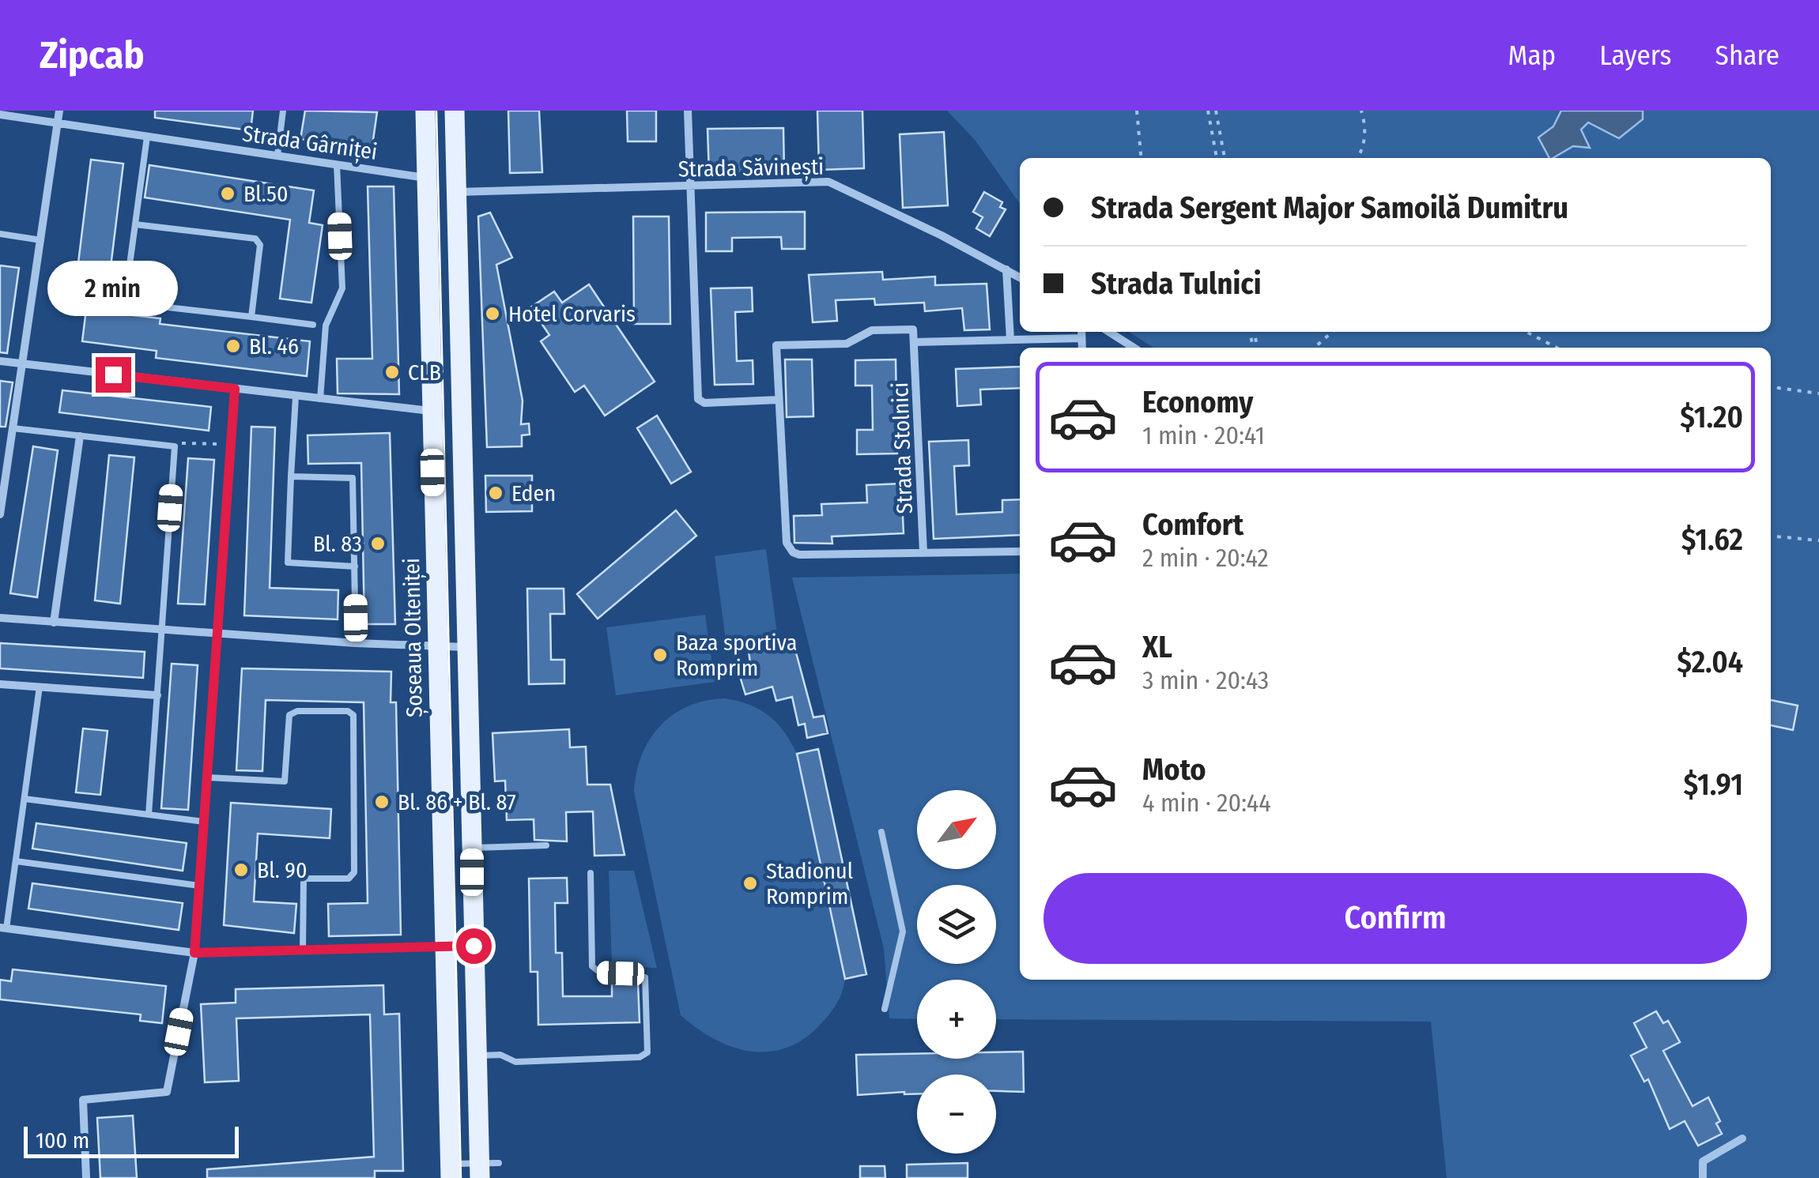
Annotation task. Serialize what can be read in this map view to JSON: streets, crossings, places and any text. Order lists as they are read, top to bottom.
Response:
{
  "streets": {
    "main road": ["Șoseaua Olteniței"],
    "street": ["Strada Gârniței", "Strada Săvinești", "Strada Stolnici"]
  },
  "crossings": [
    ["Strada Gârniței", "Șoseaua Olteniței"],
    ["Strada Săvinești", "Șoseaua Olteniței"]
  ],
  "places": [
    "Bl.50",
    "Hotel Corvaris",
    "Bl. 46",
    "CLB",
    "Eden",
    "Bl. 83",
    "Baza sportiva Romprim",
    "Bl. 86 + Bl. 87",
    "Bl. 90",
    "Stadionul Romprim"
  ],
  "scale_bar": "100 m",
  "north": "top right",
  "page": {
    "header": "Zipcab",
    "nav": ["Map", "Layers", "Share"],
    "banner": ["Strada Sergent Major Samoilă Dumitru", "Strada Tulnici"],
    "bubble": "2 min",
    "list": [
      {
        "name": "Economy",
        "note": "1 min · 20:41",
        "value": "$1.20"
      },
      {
        "name": "Comfort",
        "note": "2 min · 20:42",
        "value": "$1.62"
      },
      {
        "name": "XL",
        "note": "3 min · 20:43",
        "value": "$2.04"
      },
      {
        "name": "Moto",
        "note": "4 min · 20:44",
        "value": "$1.91"
      }
    ],
    "map_buttons": ["+", "−"],
    "buttons": "Confirm",
    "scale": "100 m"
  }
}
